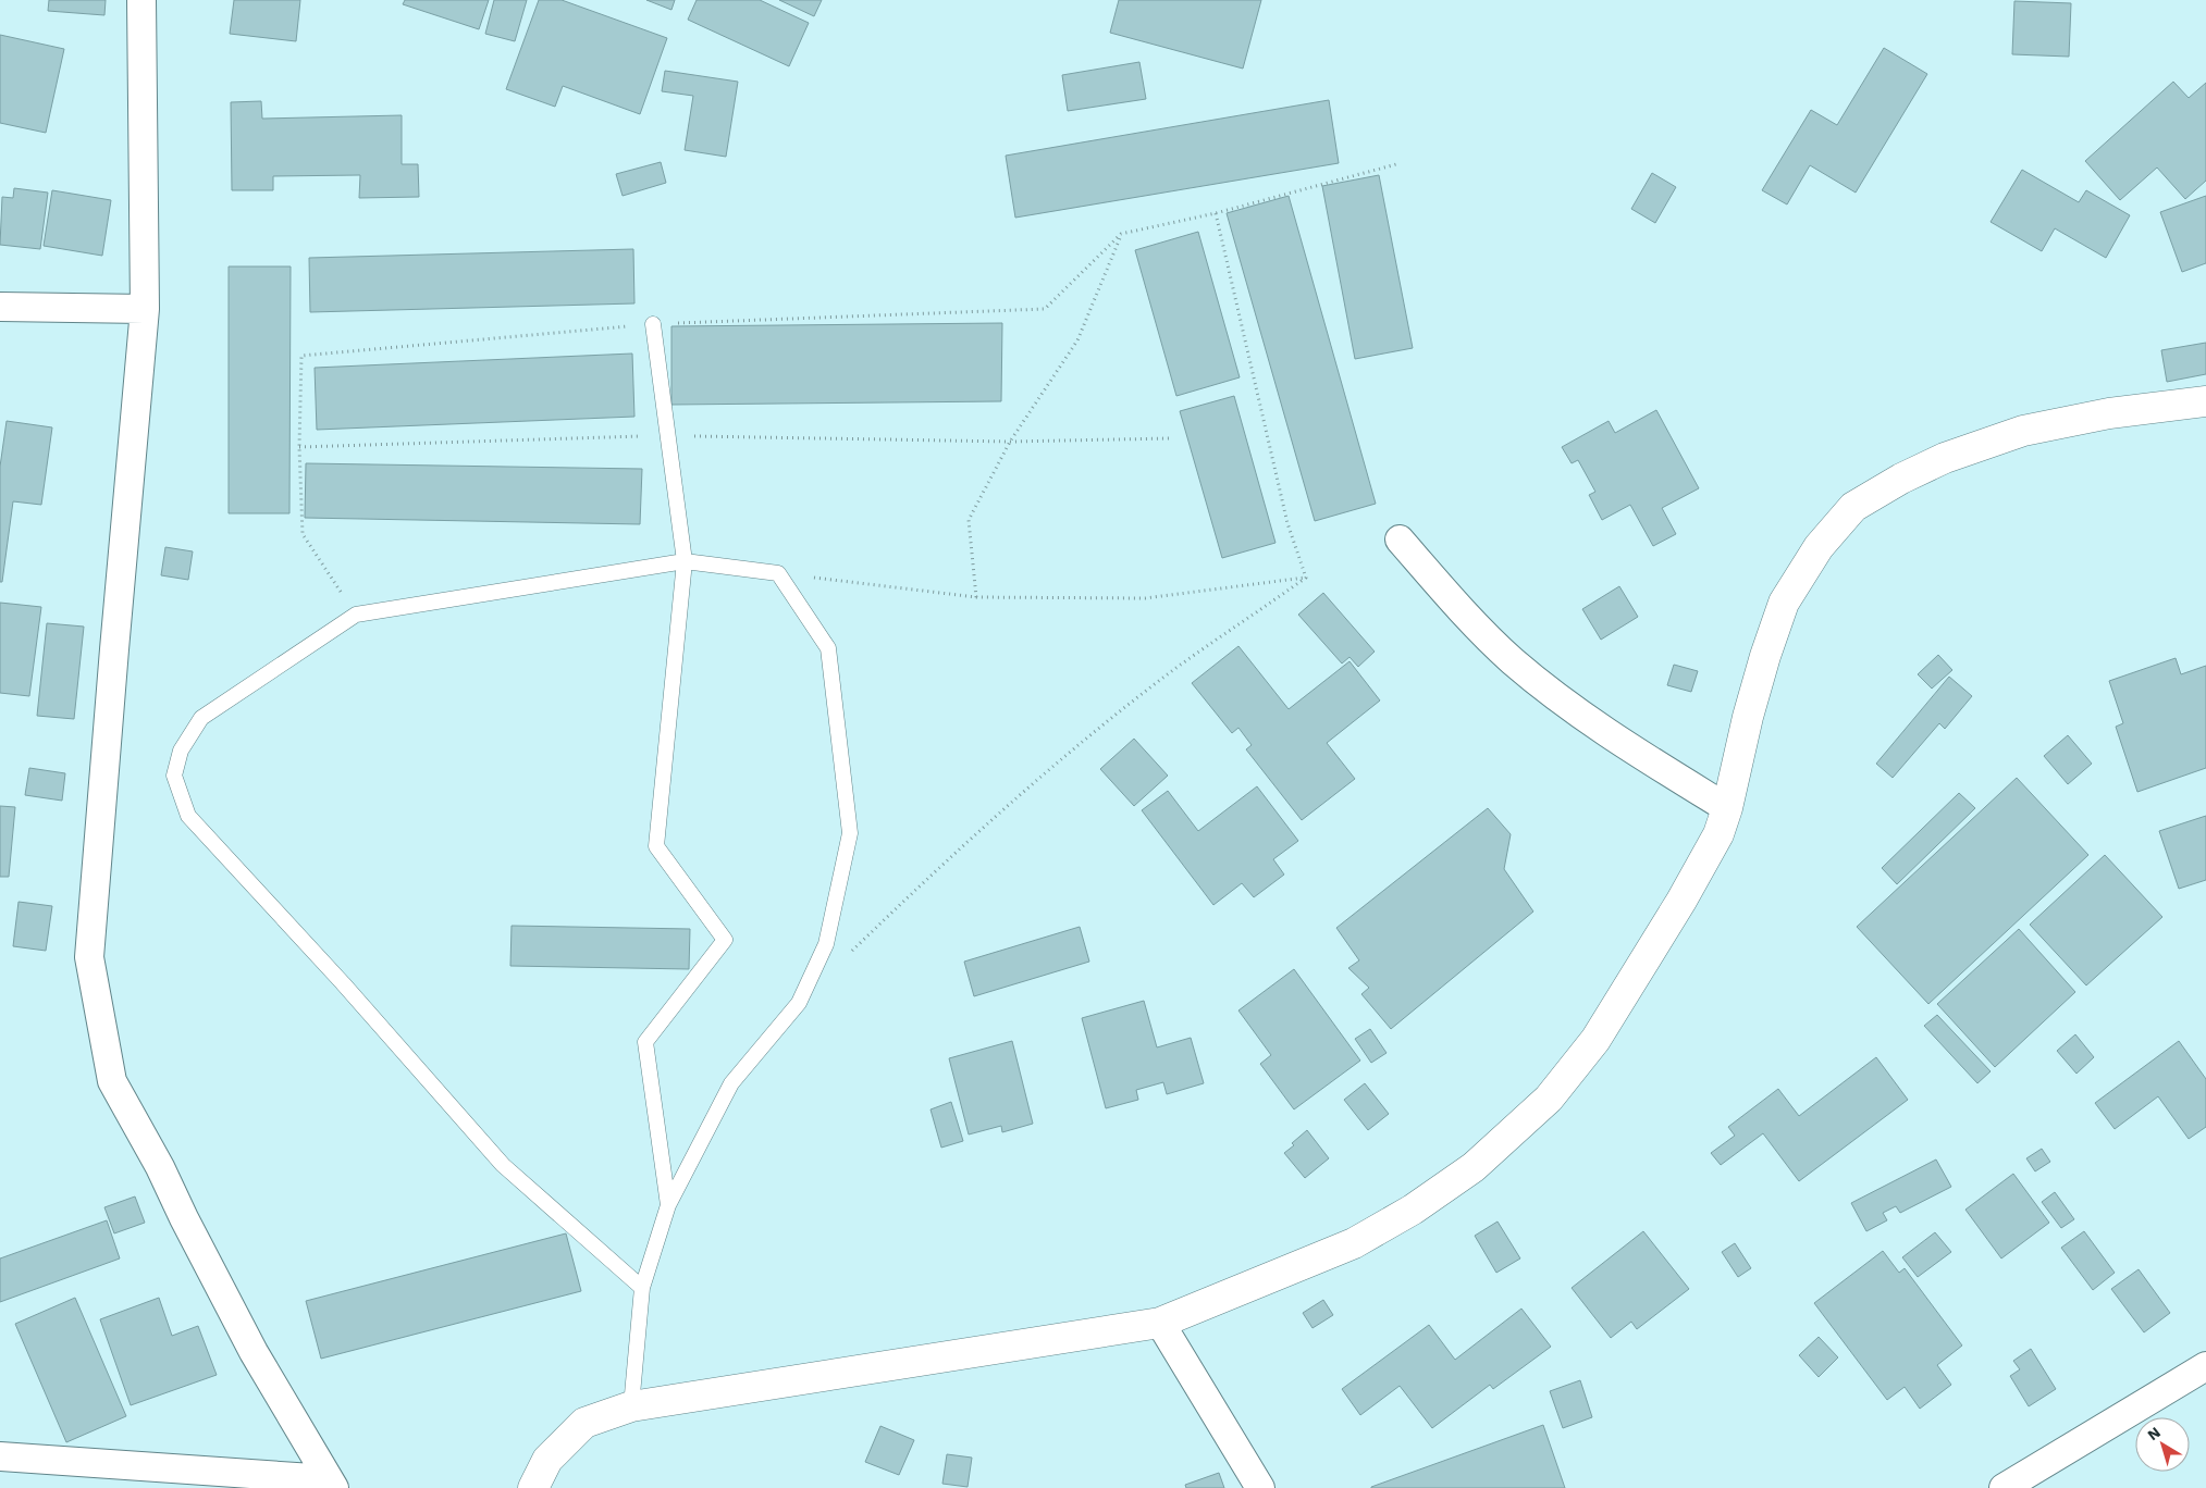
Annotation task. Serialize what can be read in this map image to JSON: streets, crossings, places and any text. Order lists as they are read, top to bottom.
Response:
{
  "north": "top left"
}
